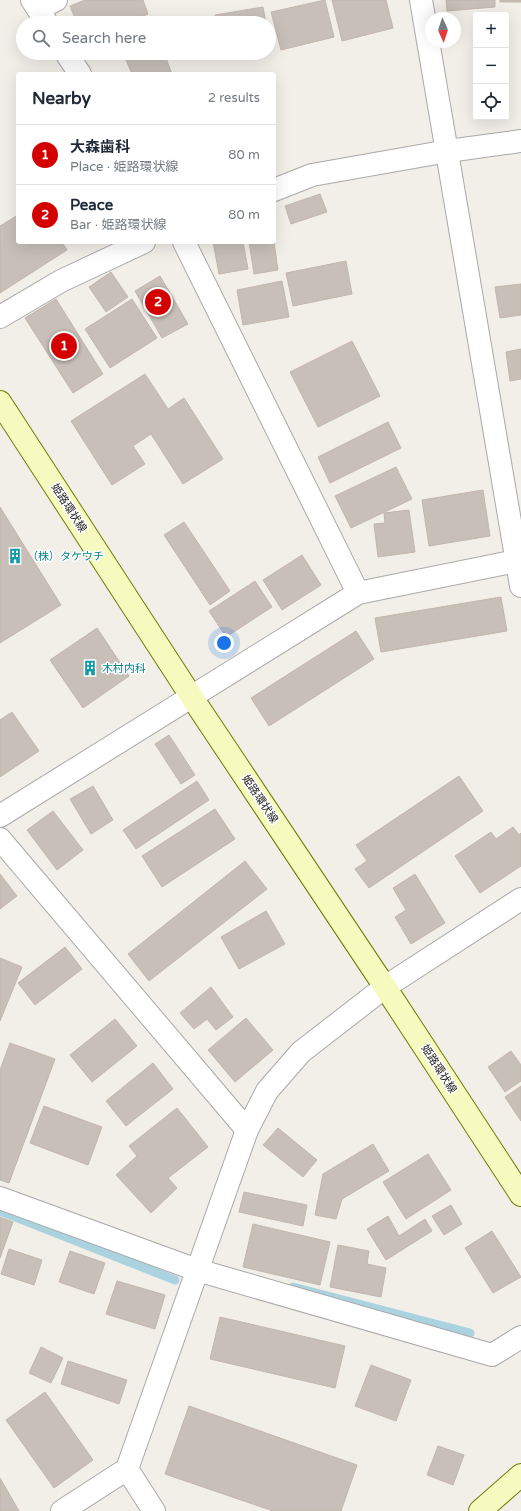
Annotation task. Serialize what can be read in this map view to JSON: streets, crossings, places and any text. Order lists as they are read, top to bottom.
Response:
{
  "streets": {
    "main road": ["姫路環状線"]
  },
  "places": {
    "building": ["（株）タケウチ", "木村内科"]
  },
  "north": "bottom",
  "page": {
    "map_buttons": ["+", "−"],
    "search": "Search here",
    "heading": ["Nearby", "2 results"],
    "list": [
      {
        "mark": "1",
        "name": "大森歯科",
        "note": "Place · 姫路環状線",
        "value": "80 m"
      },
      {
        "mark": "2",
        "name": "Peace",
        "note": "Bar · 姫路環状線",
        "value": "80 m"
      }
    ],
    "pins": ["2", "1"]
  }
}
